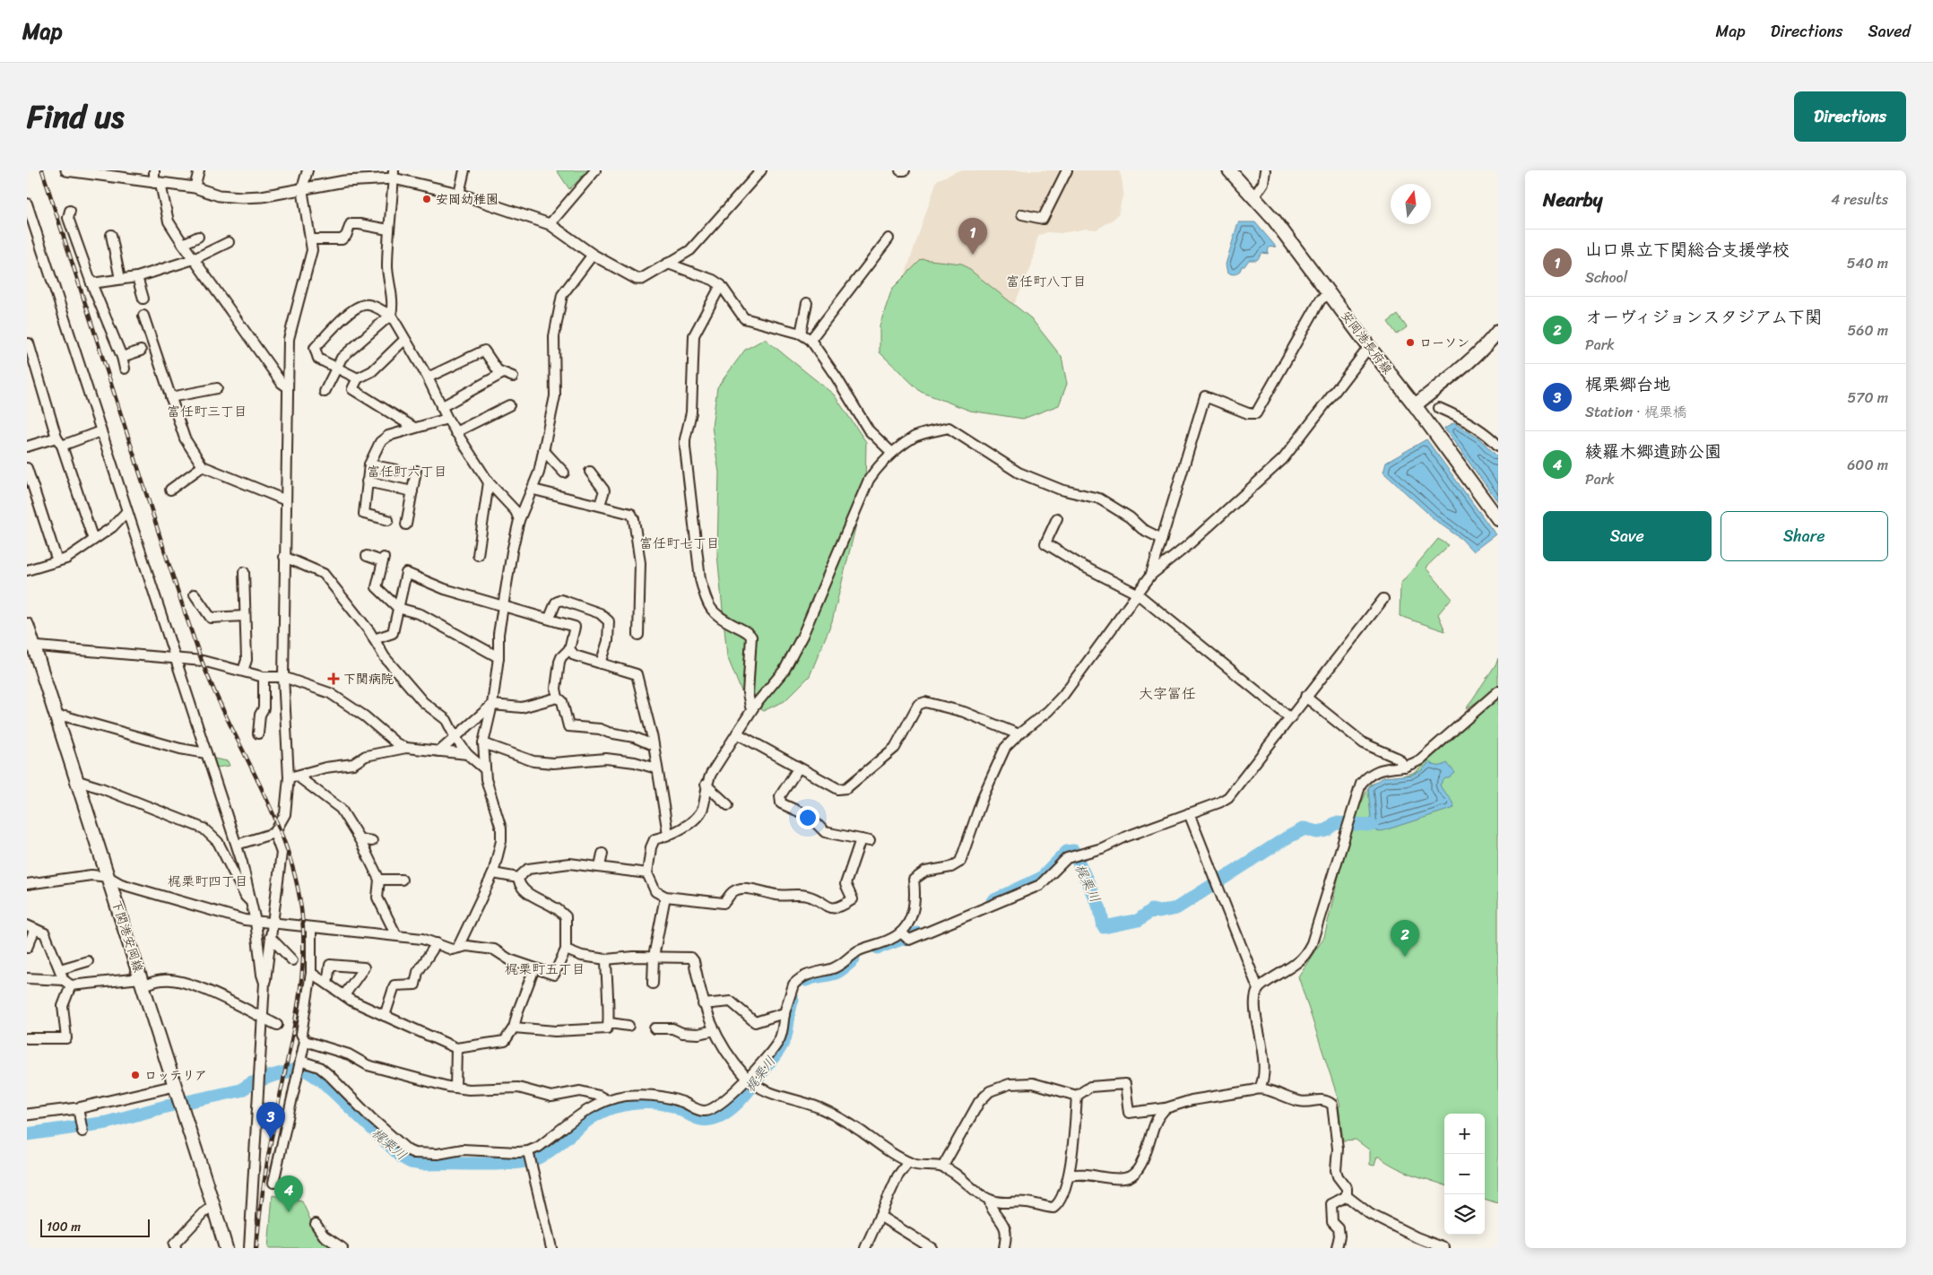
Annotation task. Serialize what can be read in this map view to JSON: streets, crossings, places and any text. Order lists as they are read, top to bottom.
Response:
{
  "streets": {
    "main road": ["安岡港長府線", "下関港安岡線"]
  },
  "districts": [
    "富任町八丁目",
    "富任町三丁目",
    "富任町六丁目",
    "富任町七丁目",
    "大字冨任",
    "梶栗町四丁目",
    "梶栗町五丁目"
  ],
  "water": ["梶栗川"],
  "places": {
    "other": ["安岡幼稚園", "ローソン", "ロッテリア"],
    "health": ["下関病院"]
  },
  "scale_bar": "100 m",
  "north": "top",
  "page": {
    "header": "Map",
    "nav": ["Map", "Directions", "Saved"],
    "title": "Find us",
    "buttons": [
      "Directions",
      ["Save", "Share"]
    ],
    "heading": ["Nearby", "4 results"],
    "pins": [
      "1",
      "2",
      "3",
      "4"
    ],
    "list": [
      {
        "mark": "1",
        "name": "山口県立下関総合支援学校",
        "note": "School",
        "value": "540 m"
      },
      {
        "mark": "2",
        "name": "オーヴィジョンスタジアム下関",
        "note": "Park",
        "value": "560 m"
      },
      {
        "mark": "3",
        "name": "梶栗郷台地",
        "note": "Station · 梶栗橋",
        "value": "570 m"
      },
      {
        "mark": "4",
        "name": "綾羅木郷遺跡公園",
        "note": "Park",
        "value": "600 m"
      }
    ],
    "map_buttons": ["+", "−"],
    "scale": "100 m"
  }
}
